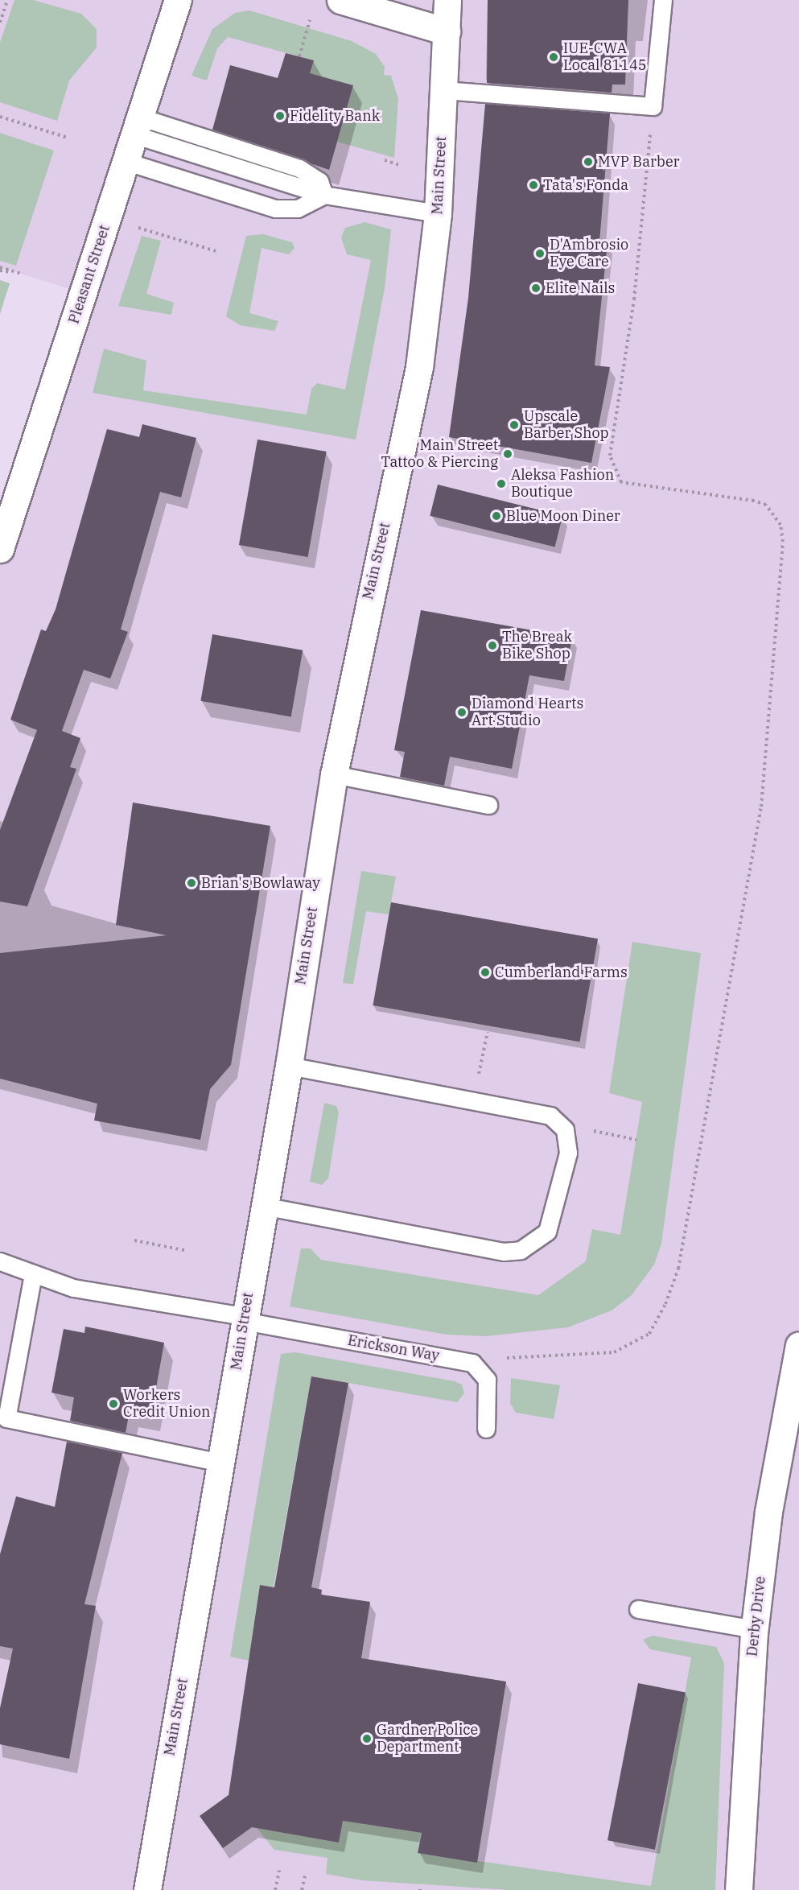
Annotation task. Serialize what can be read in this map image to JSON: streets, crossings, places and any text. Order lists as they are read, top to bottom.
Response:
{
  "streets": {
    "main road": ["Main Street", "Pleasant Street", "Derby Drive"],
    "lane": ["Erickson Way"]
  },
  "crossings": [
    ["Main Street", "Erickson Way"]
  ],
  "places": [
    "IUE-CWA Local 81145",
    "Fidelity Bank",
    "MVP Barber",
    "Tata's Fonda",
    "D'Ambrosio Eye Care",
    "Elite Nails",
    "Upscale Barber Shop",
    "Main Street Tattoo & Piercing",
    "Aleksa Fashion Boutique",
    "Blue Moon Diner",
    "The Break Bike Shop",
    "Diamond Hearts Art Studio",
    "Brian's Bowlaway",
    "Cumberland Farms",
    "Workers Credit Union",
    "Gardner Police Department"
  ]
}
